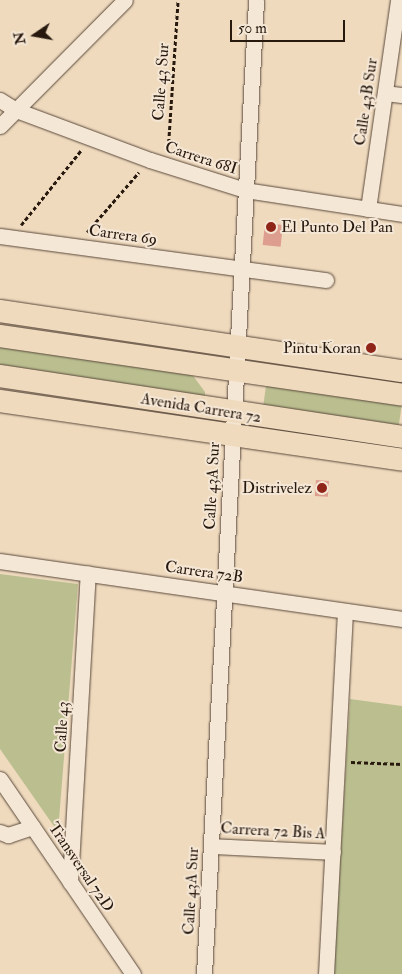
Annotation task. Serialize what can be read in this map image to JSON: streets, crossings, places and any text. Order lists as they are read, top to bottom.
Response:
{
  "streets": {
    "highway": ["Avenida Carrera 72"],
    "street": [
      "Calle 43B Sur",
      "Carrera 68I",
      "Carrera 69",
      "Calle 43A Sur",
      "Carrera 72B",
      "Calle 43",
      "Carrera 72 Bis A",
      "Transversal 72D"
    ],
    "path": ["Calle 43 Sur"]
  },
  "crossings": [
    ["Calle 43 Sur", "Carrera 68I"],
    ["Calle 43B Sur", "Carrera 68I"],
    ["Carrera 68I", "Calle 43A Sur"],
    ["Carrera 69", "Calle 43A Sur"],
    ["Avenida Carrera 72", "Calle 43A Sur"],
    ["Calle 43A Sur", "Carrera 72B"],
    ["Calle 43A Sur", "Carrera 72 Bis A"],
    ["Carrera 72B", "Calle 43"],
    ["Calle 43", "Transversal 72D"]
  ],
  "places": ["El Punto Del Pan", "Pintu Koran", "Distrivelez"],
  "scale_bar": "50 m",
  "north": "left"
}
